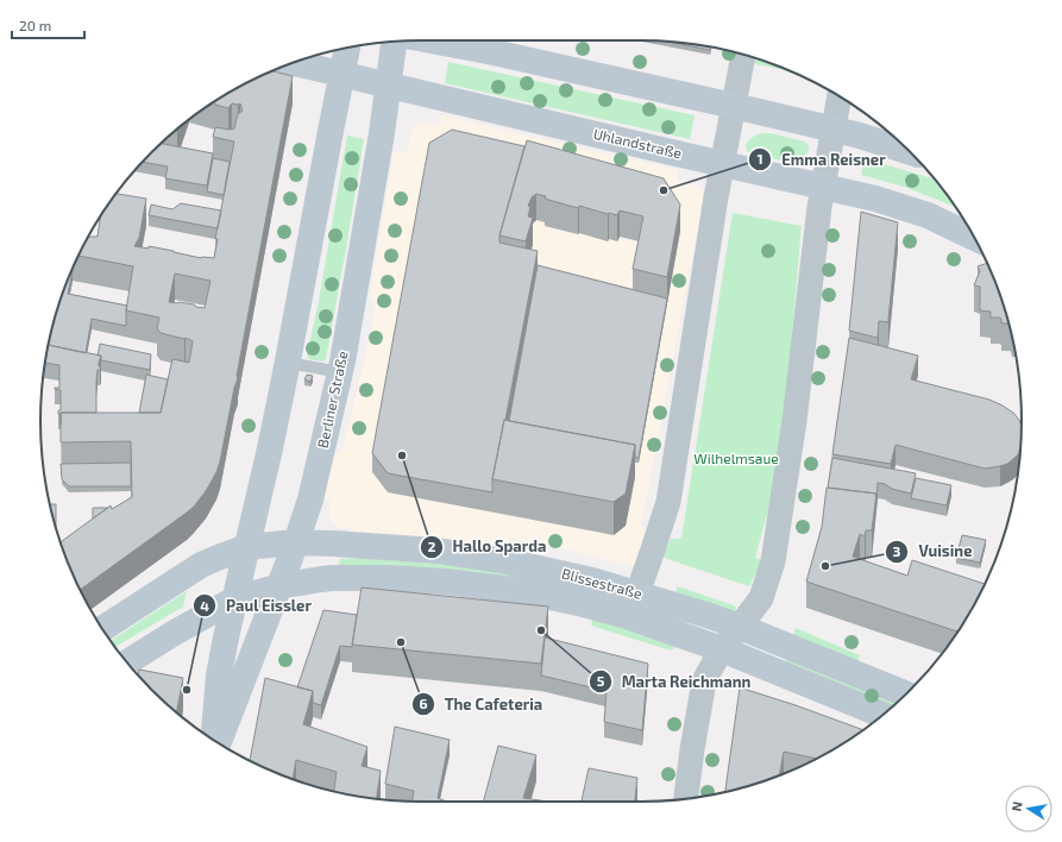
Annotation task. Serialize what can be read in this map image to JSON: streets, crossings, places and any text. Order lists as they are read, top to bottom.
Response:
{
  "streets": {
    "main road": ["Uhlandstraße", "Berliner Straße", "Blissestraße"]
  },
  "crossings": [
    ["Uhlandstraße", "Berliner Straße"],
    ["Berliner Straße", "Blissestraße"]
  ],
  "parks": ["Wilhelmsaue"],
  "places": [
    "Emma Reisner",
    "Hallo Sparda",
    "Vuisine",
    "Marta Reichmann",
    "The Cafeteria",
    "Paul Eissler"
  ],
  "scale_bar": "20 m",
  "north": "left"
}
